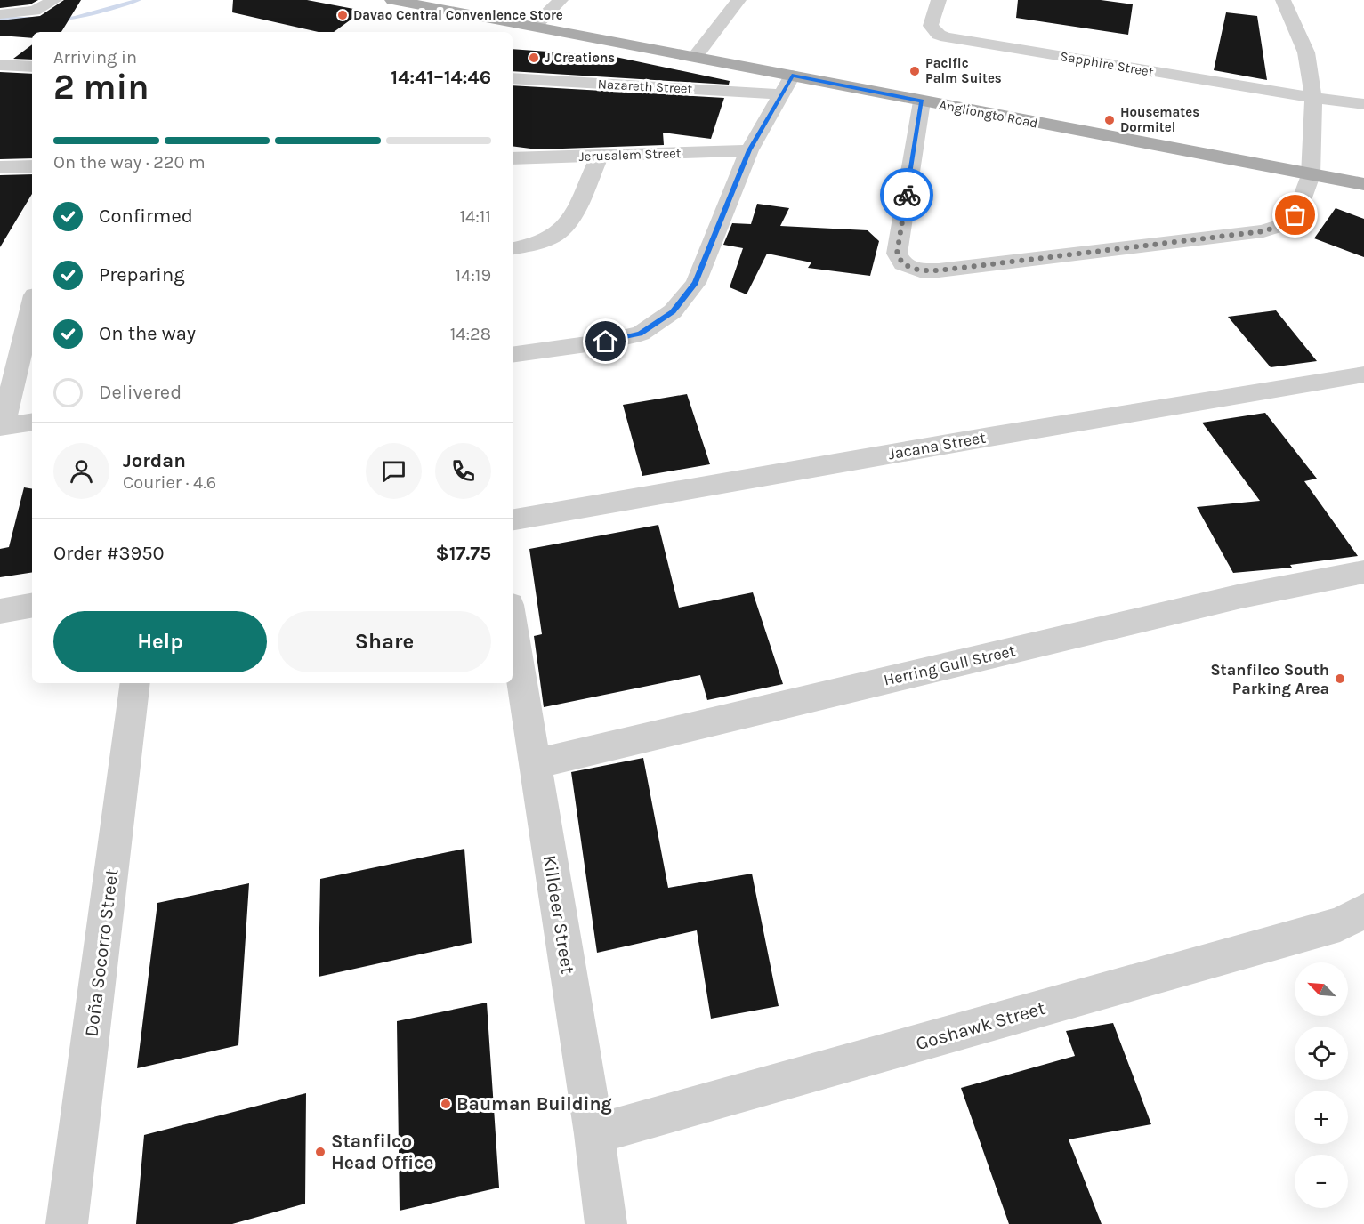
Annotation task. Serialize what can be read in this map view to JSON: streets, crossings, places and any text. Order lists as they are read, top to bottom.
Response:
{
  "streets": {
    "main road": ["Angliongto Road"],
    "street": [
      "Sapphire Street",
      "Nazareth Street",
      "Jerusalem Street",
      "Jacana Street",
      "Herring Gull Street",
      "Killdeer Street",
      "Doña Socorro Street",
      "Goshawk Street"
    ]
  },
  "crossings": [
    ["Herring Gull Street", "Killdeer Street"],
    ["Killdeer Street", "Goshawk Street"]
  ],
  "places": [
    "Davao Central Convenience Store",
    "J Creations",
    "Pacific Palm Suites",
    "Housemates Dormitel",
    "Stanfilco South Parking Area",
    "Bauman Building",
    "Stanfilco Head Office"
  ],
  "north": "top left",
  "page": {
    "heading": ["2 min", "Arriving in", "14:41–14:46"],
    "panel": [
      "Jordan",
      "Courier · 4.6",
      "Order #3950",
      "$17.75"
    ],
    "bar": "On the way · 220 m",
    "list": [
      ["Confirmed", "14:11"],
      ["Preparing", "14:19"],
      ["On the way", "14:28"],
      "Delivered"
    ],
    "buttons": ["Help", "Share"],
    "map_buttons": ["+", "−"]
  }
}
